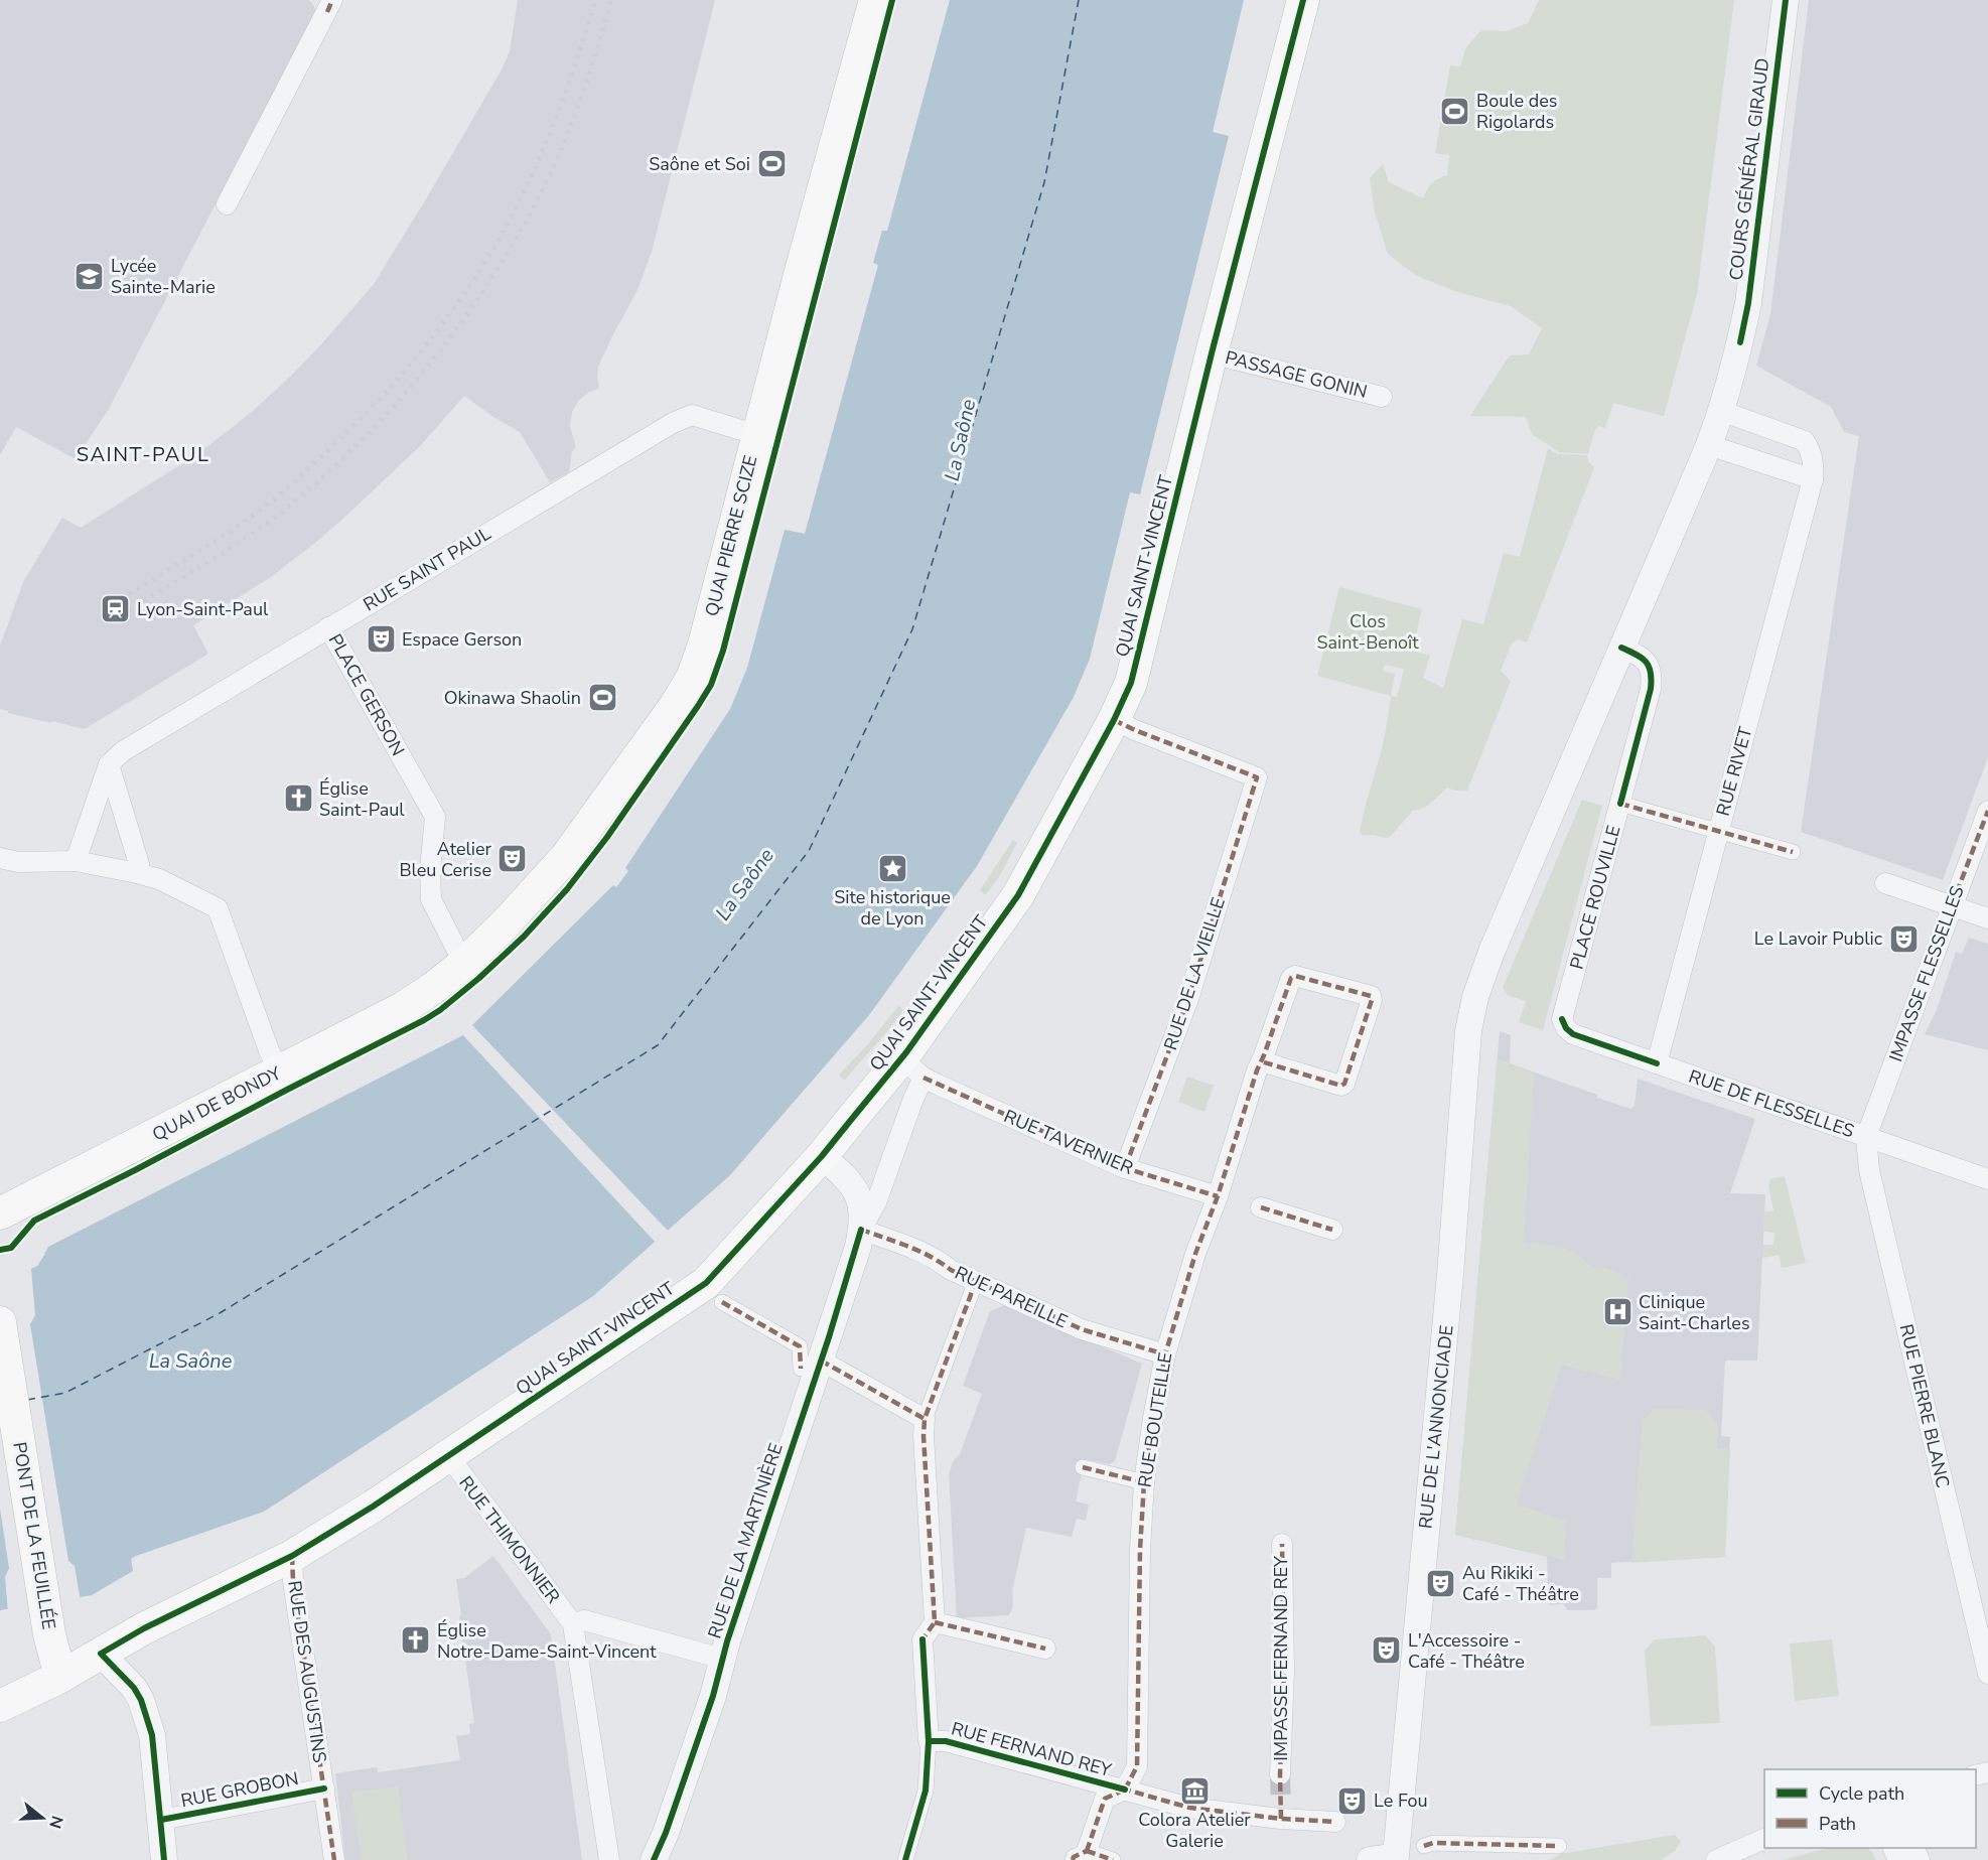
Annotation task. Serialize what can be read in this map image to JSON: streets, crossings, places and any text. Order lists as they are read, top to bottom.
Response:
{
  "streets": {
    "main road": [
      "QUAI PIERRE SCIZE",
      "QUAI SAINT-VINCENT",
      "QUAI DE BONDY",
      "PONT DE LA FEUILLÉE"
    ],
    "street": [
      "COURS GÉNÉRAL GIRAUD",
      "PASSAGE GONIN",
      "RUE SAINT PAUL",
      "PLACE GERSON",
      "RUE RIVET",
      "PLACE ROUVILLE",
      "RUE DE LA VIEILLE",
      "IMPASSE FLESSELLES",
      "RUE DE FLESSELLES",
      "RUE TAVERNIER",
      "RUE PAREILLE",
      "RUE PIERRE BLANC",
      "RUE BOUTEILLE",
      "RUE DE L'ANNONCIADE",
      "RUE THIMONNIER",
      "RUE DE LA MARTINIÈRE",
      "IMPASSE FERNAND REY",
      "RUE DES AUGUSTINS",
      "RUE FERNAND REY",
      "RUE GROBON"
    ]
  },
  "crossings": [
    ["PASSAGE GONIN", "QUAI SAINT-VINCENT"],
    ["QUAI PIERRE SCIZE", "RUE SAINT PAUL"],
    ["QUAI PIERRE SCIZE", "PLACE GERSON"],
    ["QUAI PIERRE SCIZE", "QUAI DE BONDY"],
    ["QUAI SAINT-VINCENT", "RUE DE LA VIEILLE"],
    ["QUAI SAINT-VINCENT", "RUE TAVERNIER"],
    ["QUAI SAINT-VINCENT", "RUE PAREILLE"],
    ["QUAI SAINT-VINCENT", "PONT DE LA FEUILLÉE"],
    ["QUAI SAINT-VINCENT", "RUE THIMONNIER"],
    ["QUAI SAINT-VINCENT", "RUE DE LA MARTINIÈRE"],
    ["QUAI SAINT-VINCENT", "RUE DES AUGUSTINS"],
    ["RUE SAINT PAUL", "PLACE GERSON"],
    ["RUE RIVET", "RUE DE FLESSELLES"],
    ["PLACE ROUVILLE", "RUE DE FLESSELLES"],
    ["PLACE ROUVILLE", "RUE DE L'ANNONCIADE"],
    ["RUE DE LA VIEILLE", "RUE TAVERNIER"],
    ["IMPASSE FLESSELLES", "RUE DE FLESSELLES"],
    ["IMPASSE FLESSELLES", "RUE PIERRE BLANC"],
    ["RUE DE FLESSELLES", "RUE PIERRE BLANC"],
    ["RUE TAVERNIER", "RUE BOUTEILLE"],
    ["RUE PAREILLE", "RUE BOUTEILLE"],
    ["RUE PAREILLE", "RUE DE LA MARTINIÈRE"],
    ["RUE BOUTEILLE", "RUE FERNAND REY"],
    ["RUE DES AUGUSTINS", "RUE GROBON"]
  ],
  "districts": ["SAINT-PAUL"],
  "water": ["La Saône"],
  "parks": ["Clos Saint-Benoît"],
  "places": {
    "sports": ["Boule des Rigolards", "Saône et Soi", "Okinawa Shaolin"],
    "school or university": ["Lycée Sainte-Marie"],
    "station": ["Lyon-Saint-Paul"],
    "theatre": [
      "Espace Gerson",
      "Atelier Bleu Cerise",
      "Le Lavoir Public",
      "Au Rikiki - Café - Théâtre",
      "L'Accessoire - Café - Théâtre",
      "Le Fou"
    ],
    "church": ["Église Saint-Paul", "Église Notre-Dame-Saint-Vincent"],
    "place": ["Site historique de Lyon"],
    "hospital": ["Clinique Saint-Charles"],
    "museum": ["Colora Atelier Galerie"]
  },
  "legend": ["Cycle path", "Path"],
  "north": "right"
}
